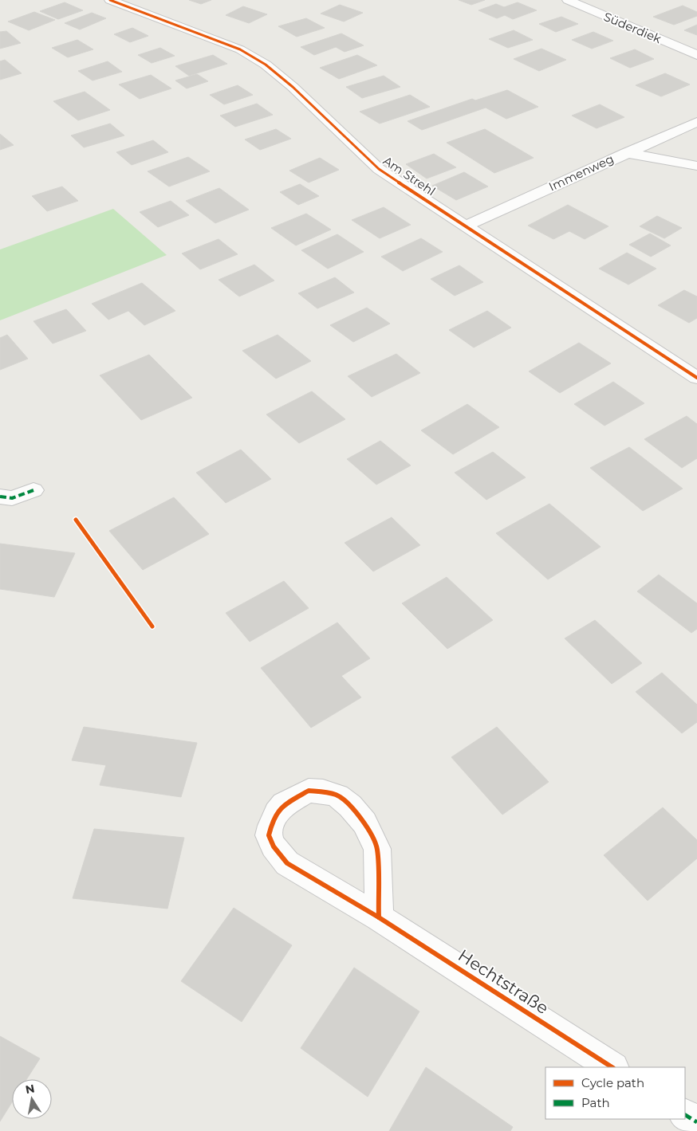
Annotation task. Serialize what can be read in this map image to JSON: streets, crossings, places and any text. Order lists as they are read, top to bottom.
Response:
{
  "streets": {
    "street": [
      "Süderdiek",
      "Immenweg",
      "Am Strehl",
      "Hechtstraße"
    ]
  },
  "crossings": [
    ["Immenweg", "Am Strehl"]
  ],
  "legend": ["Cycle path", "Path"],
  "north": "top"
}
